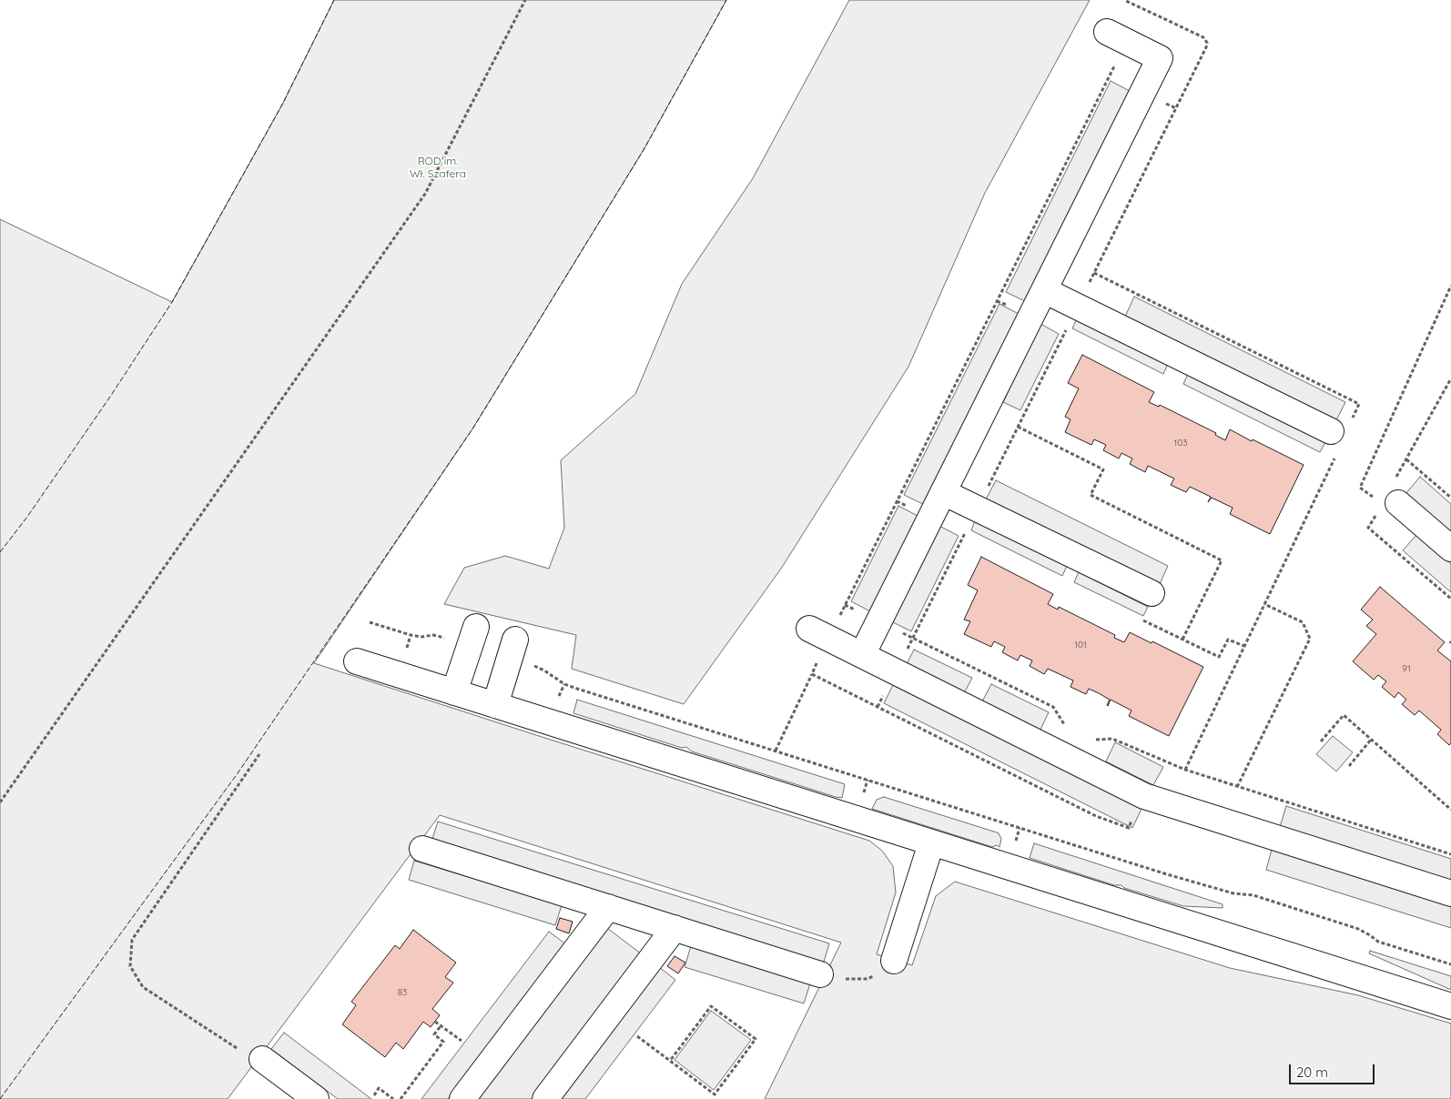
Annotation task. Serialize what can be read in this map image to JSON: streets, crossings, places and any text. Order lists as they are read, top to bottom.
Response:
{
  "parks": ["ROD im. Wł. Szafera"],
  "house_numbers": [
    "103",
    "101",
    "91",
    "83"
  ],
  "scale_bar": "20 m"
}
